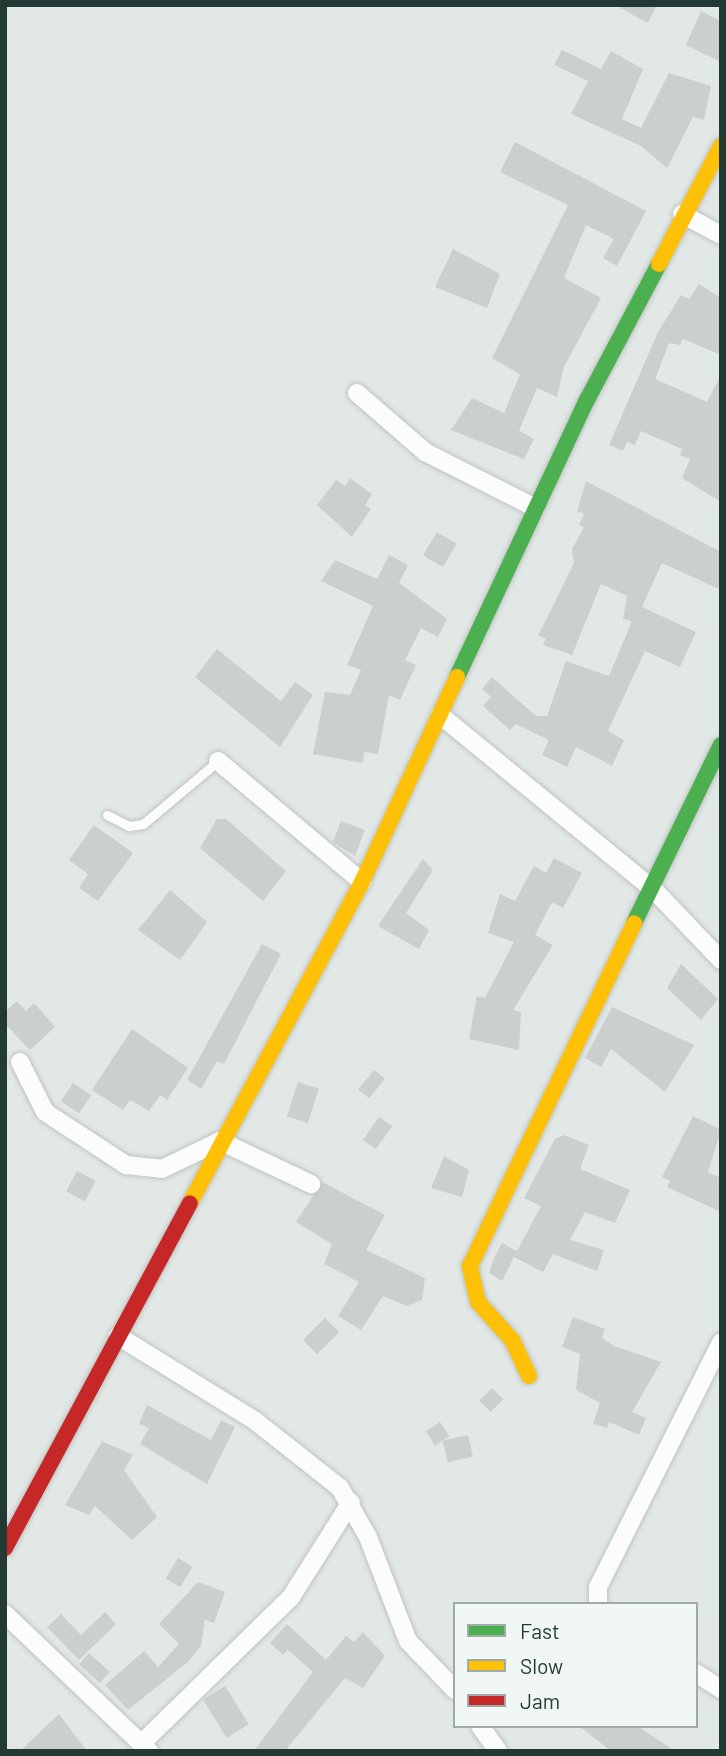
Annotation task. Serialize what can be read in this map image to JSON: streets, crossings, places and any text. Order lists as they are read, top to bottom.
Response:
{
  "legend": ["Fast", "Slow", "Jam"]
}
